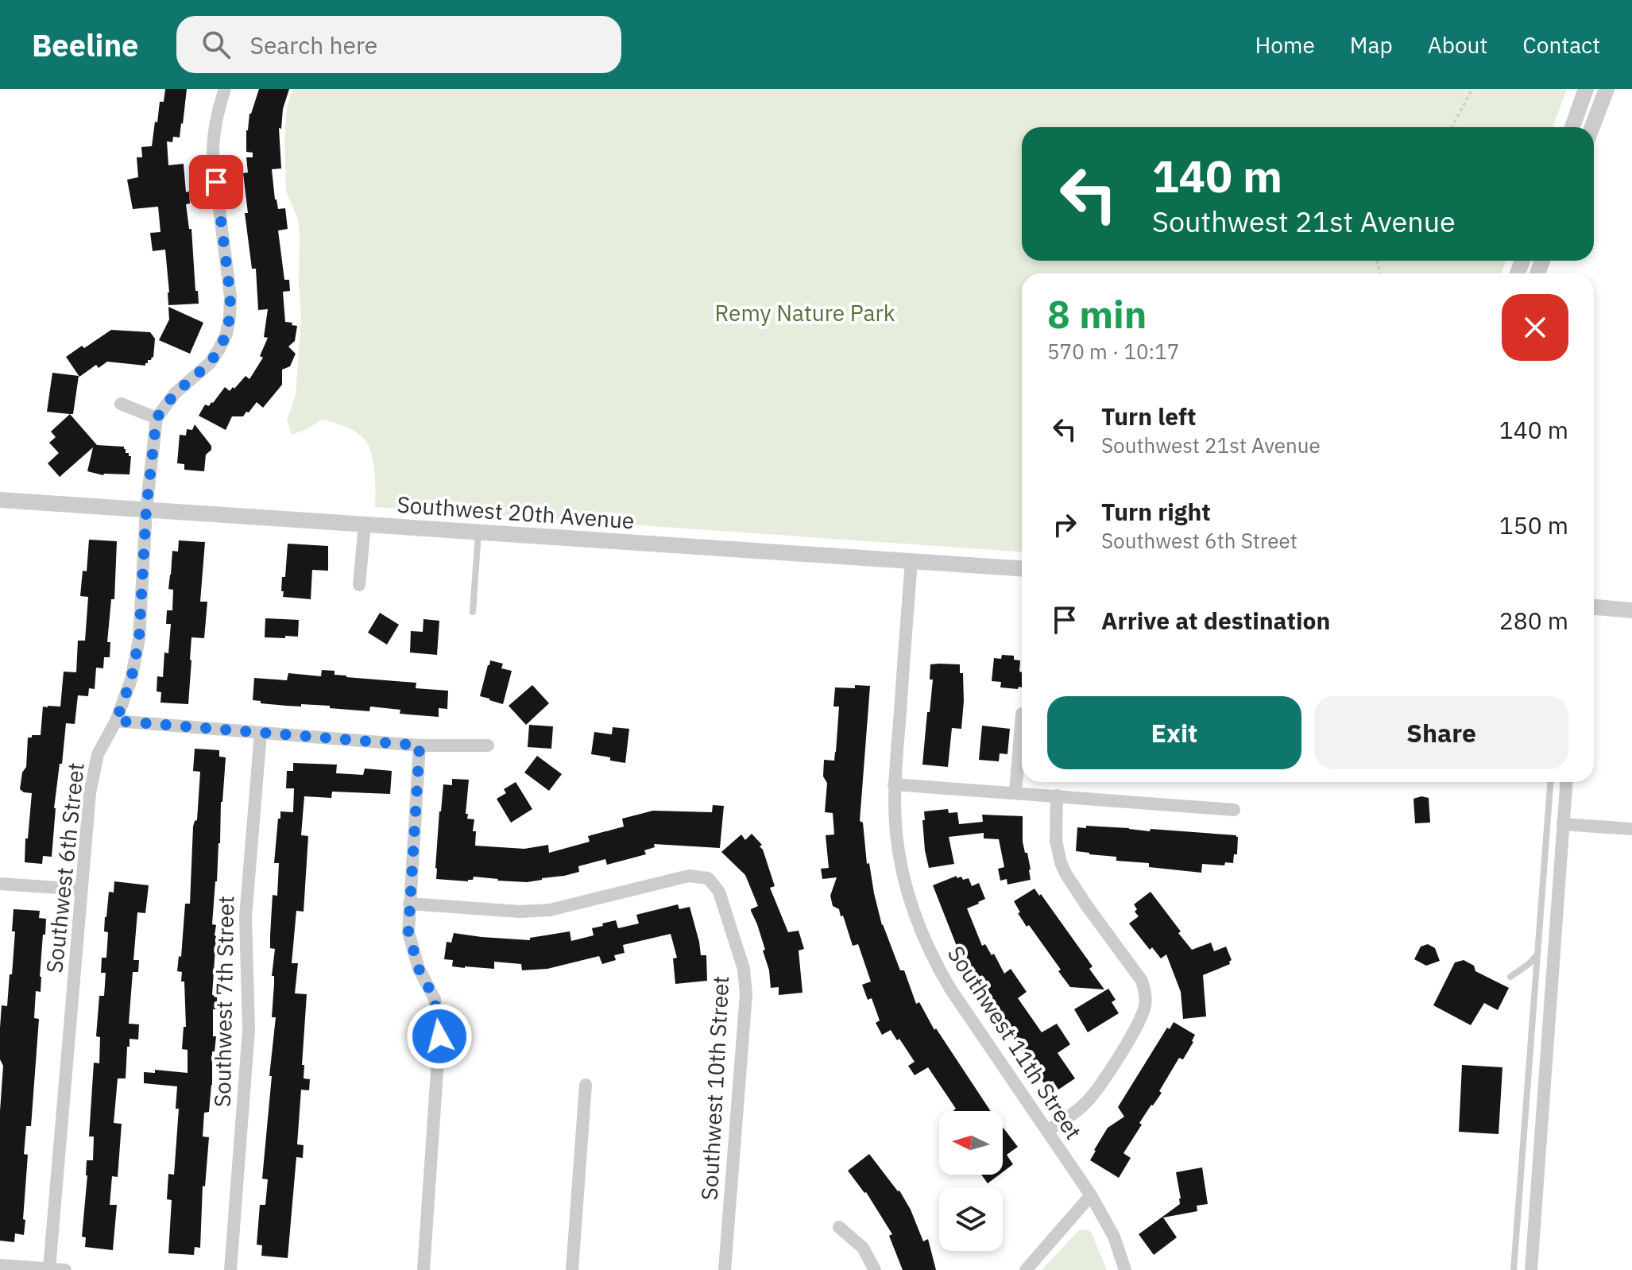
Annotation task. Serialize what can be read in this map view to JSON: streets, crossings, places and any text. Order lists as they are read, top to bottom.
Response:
{
  "streets": {
    "street": [
      "Southwest 20th Avenue",
      "Southwest 6th Street",
      "Southwest 7th Street",
      "Southwest 11th Street",
      "Southwest 10th Street"
    ]
  },
  "crossings": [
    ["Southwest 20th Avenue", "Southwest 6th Street"],
    ["Southwest 20th Avenue", "Southwest 11th Street"]
  ],
  "parks": ["Remy Nature Park"],
  "north": "left",
  "page": {
    "header": "Beeline",
    "search": "Search here",
    "nav": [
      "Home",
      "Map",
      "About",
      "Contact"
    ],
    "turn": ["140 m", "Southwest 21st Avenue"],
    "heading": ["8 min", "570 m · 10:17"],
    "list": [
      {
        "name": "Turn left",
        "note": "Southwest 21st Avenue",
        "value": "140 m"
      },
      {
        "name": "Turn right",
        "note": "Southwest 6th Street",
        "value": "150 m"
      },
      {
        "name": "Arrive at destination",
        "value": "280 m"
      }
    ],
    "buttons": ["Exit", "Share"]
  }
}
